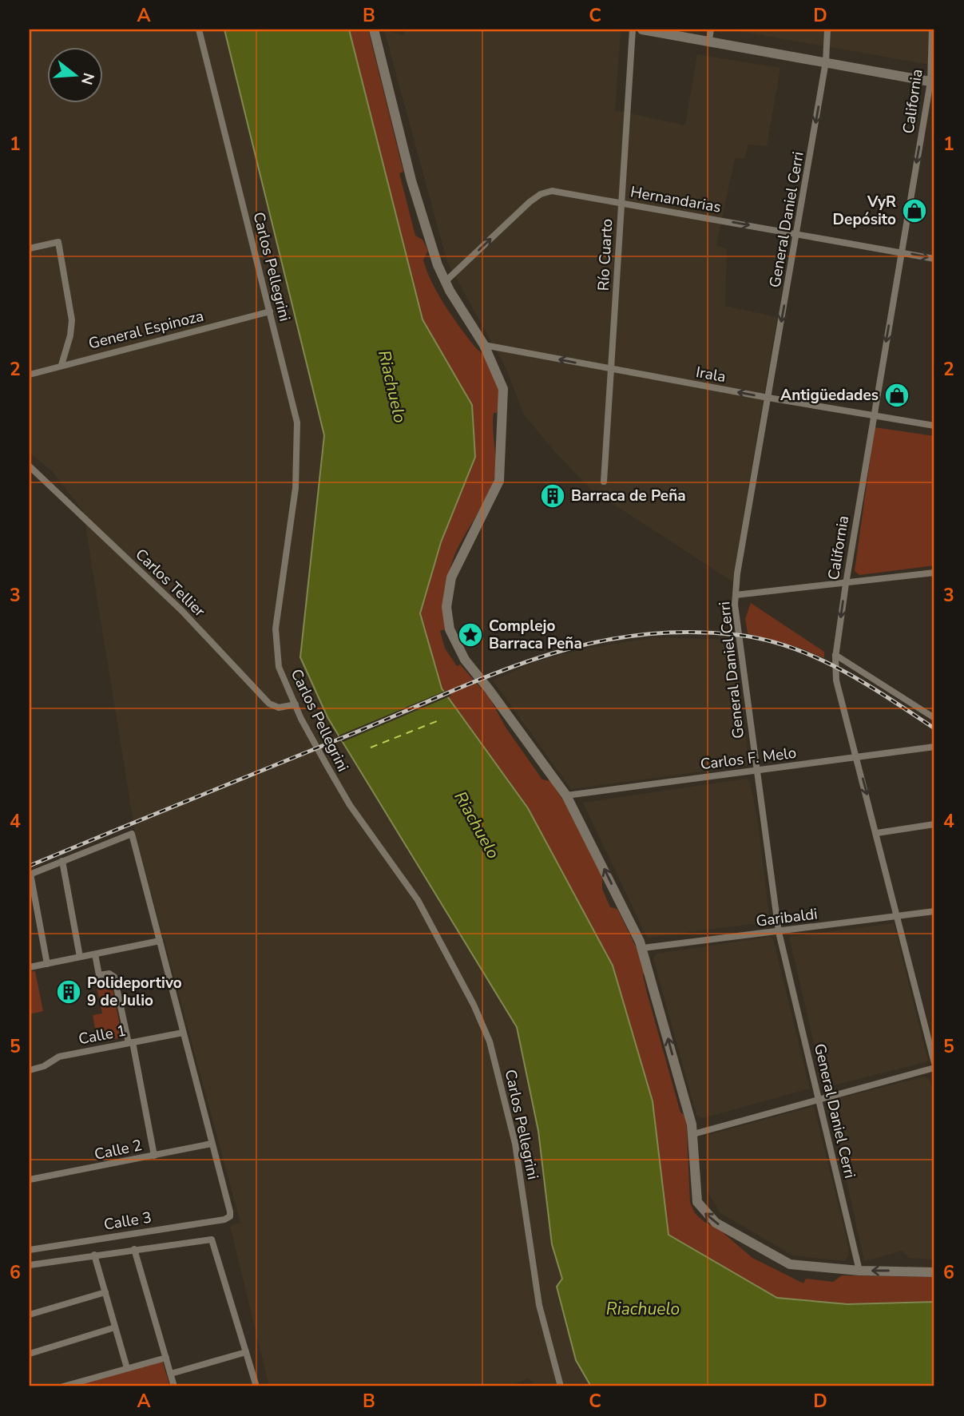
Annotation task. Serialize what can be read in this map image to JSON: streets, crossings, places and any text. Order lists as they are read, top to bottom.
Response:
{
  "streets": {
    "street": [
      "California",
      "Hernandarias",
      "General Daniel Cerri",
      "Río Cuarto",
      "Carlos Pellegrini",
      "General Espinoza",
      "Irala",
      "Carlos Tellier",
      "Carlos F. Melo",
      "Garibaldi",
      "Calle 1",
      "Calle 2",
      "Calle 3"
    ]
  },
  "crossings": [
    ["California", "Hernandarias"],
    ["California", "Irala"],
    ["California", "Carlos F. Melo"],
    ["California", "Garibaldi"],
    ["Hernandarias", "General Daniel Cerri"],
    ["Hernandarias", "Río Cuarto"],
    ["General Daniel Cerri", "Irala"],
    ["General Daniel Cerri", "Carlos F. Melo"],
    ["General Daniel Cerri", "Garibaldi"],
    ["Río Cuarto", "Irala"],
    ["Carlos Pellegrini", "General Espinoza"],
    ["Carlos Pellegrini", "Carlos Tellier"],
    ["Calle 2", "Calle 3"]
  ],
  "one_way": ["California", "Hernandarias", "Irala"],
  "water": ["Riachuelo"],
  "places": {
    "shop": ["VyR Depósito", "Antigüedades"],
    "building": ["Barraca de Peña", "Polideportivo 9 de Julio"],
    "place": ["Complejo Barraca Peña"]
  },
  "north": "right",
  "grid": {
    "columns": [
      "A",
      "B",
      "C",
      "D"
    ],
    "rows": [
      "1",
      "2",
      "3",
      "4",
      "5",
      "6"
    ]
  }
}
